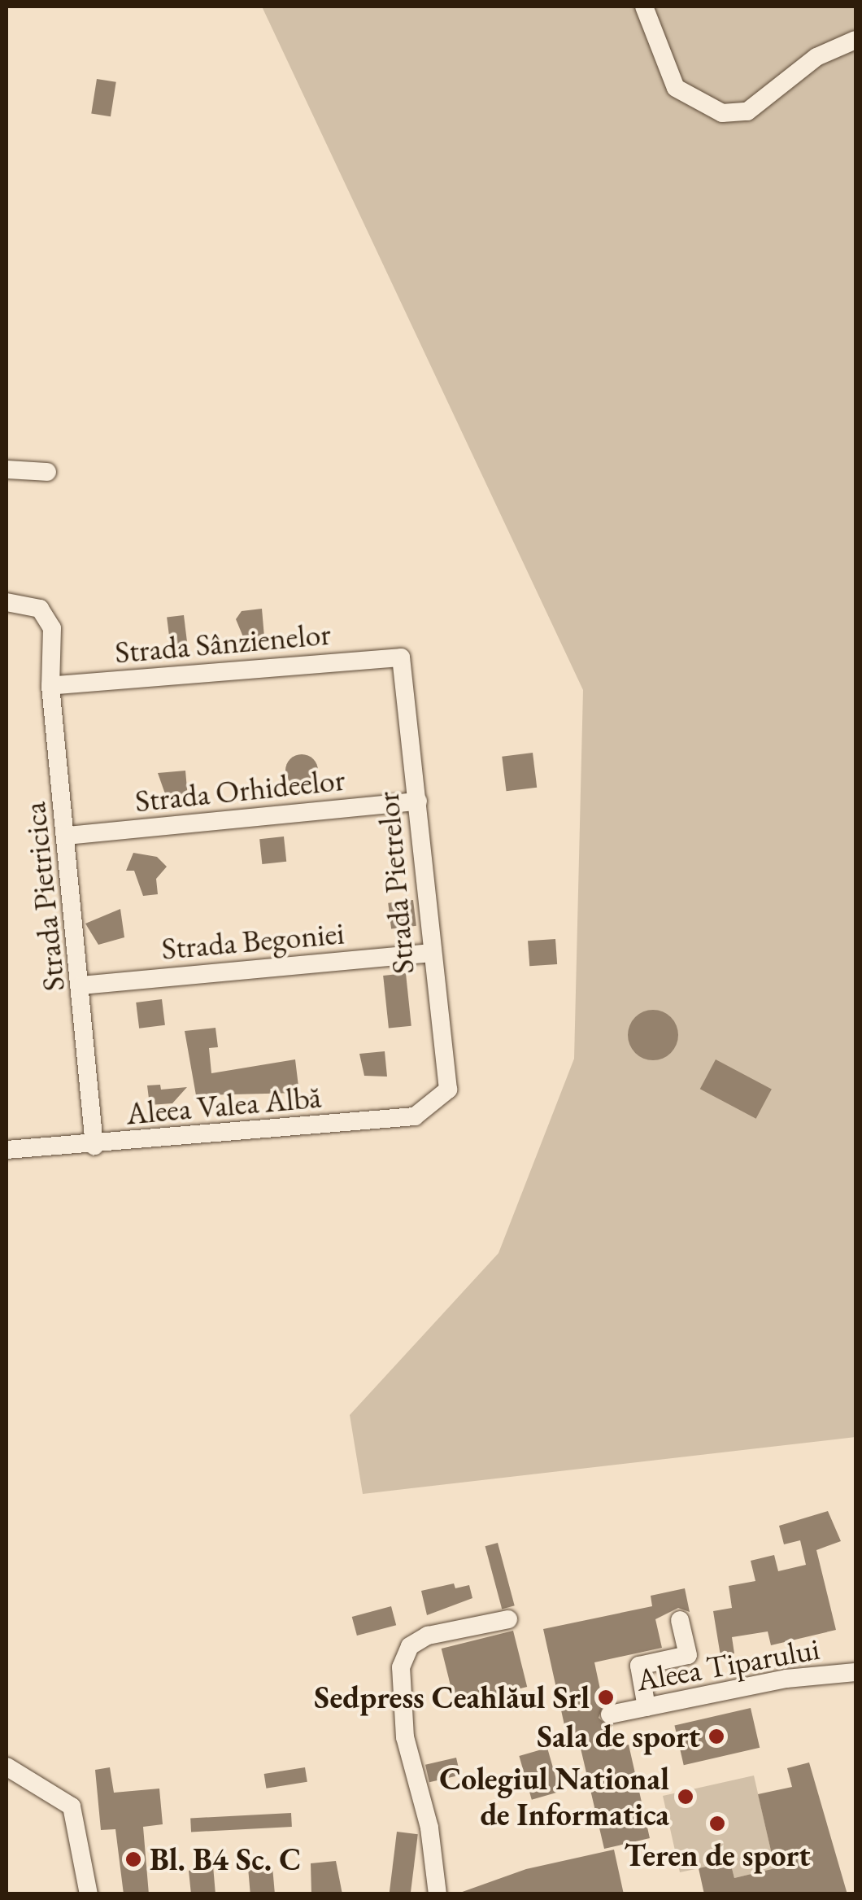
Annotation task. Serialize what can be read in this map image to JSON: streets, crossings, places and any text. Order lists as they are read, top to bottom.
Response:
{
  "streets": {
    "street": [
      "Strada Sânzienelor",
      "Strada Orhideelor",
      "Strada Pietrelor",
      "Strada Pietricica",
      "Strada Begoniei",
      "Aleea Valea Albă",
      "Aleea Tiparului"
    ]
  },
  "crossings": [
    ["Strada Sânzienelor", "Strada Pietrelor"],
    ["Strada Sânzienelor", "Strada Pietricica"],
    ["Strada Orhideelor", "Strada Pietrelor"],
    ["Strada Orhideelor", "Strada Pietricica"],
    ["Strada Pietrelor", "Strada Begoniei"],
    ["Strada Pietrelor", "Aleea Valea Albă"],
    ["Strada Pietricica", "Strada Begoniei"],
    ["Strada Pietricica", "Aleea Valea Albă"]
  ],
  "places": [
    "Sedpress Ceahlăul Srl",
    "Sala de sport",
    "Colegiul National de Informatica",
    "Teren de sport",
    "Bl. B4 Sc. C"
  ]
}
